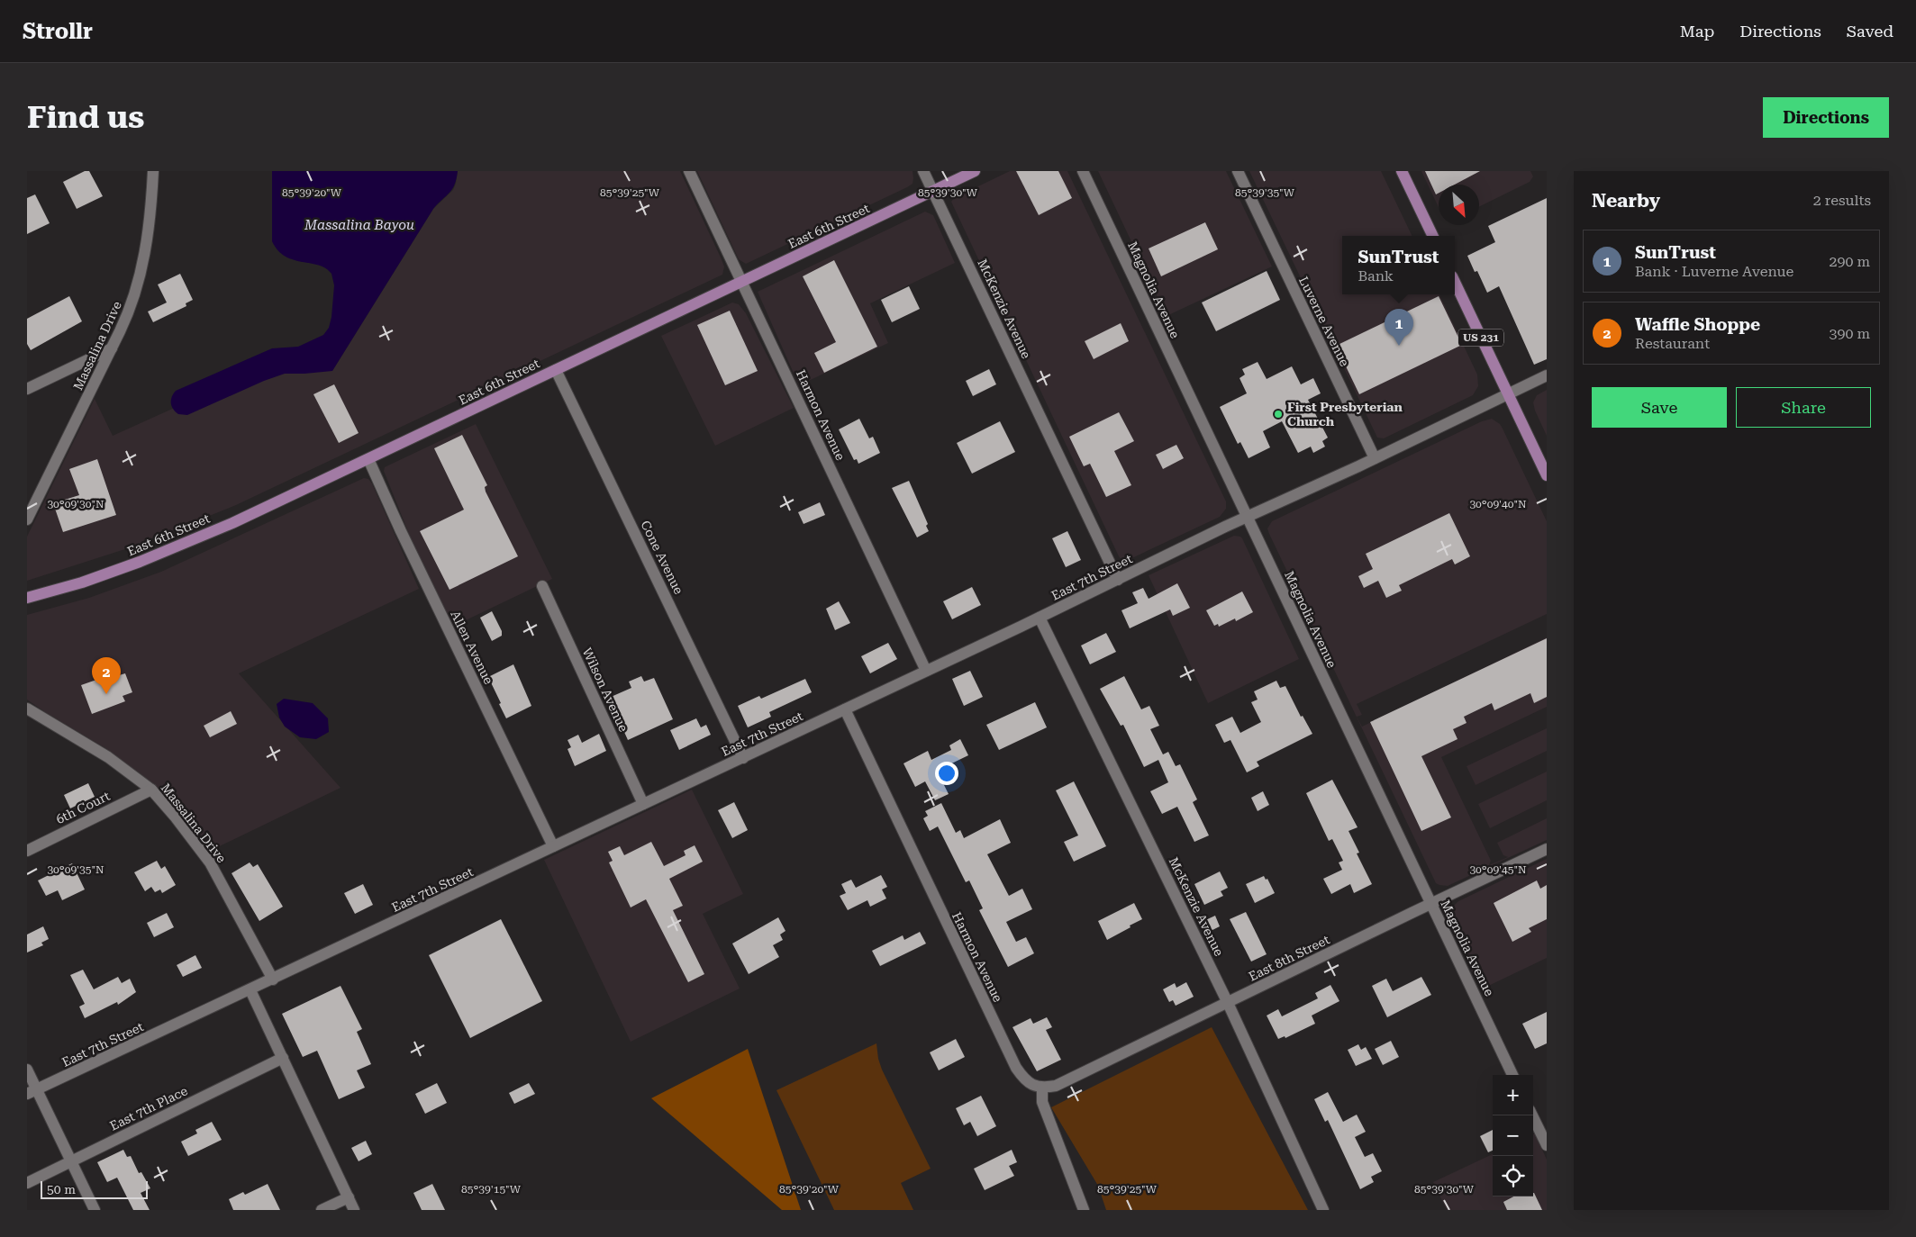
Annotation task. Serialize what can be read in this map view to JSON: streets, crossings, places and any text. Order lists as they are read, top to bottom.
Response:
{
  "streets": {
    "main road": ["East 6th Street", "US 231"],
    "street": [
      "Magnolia Avenue",
      "McKenzie Avenue",
      "Luverne Avenue",
      "Massalina Drive",
      "Harmon Avenue",
      "Cone Avenue",
      "East 7th Street",
      "Allen Avenue",
      "Wilson Avenue",
      "6th Court",
      "East 8th Street",
      "East 7th Place"
    ]
  },
  "crossings": [
    ["East 6th Street", "McKenzie Avenue"],
    ["East 6th Street", "Harmon Avenue"],
    ["East 6th Street", "Cone Avenue"],
    ["East 6th Street", "Allen Avenue"],
    ["Magnolia Avenue", "East 7th Street"],
    ["Magnolia Avenue", "East 8th Street"],
    ["McKenzie Avenue", "East 7th Street"],
    ["McKenzie Avenue", "East 8th Street"],
    ["Luverne Avenue", "East 7th Street"],
    ["US 231", "East 7th Street"],
    ["Massalina Drive", "East 7th Street"],
    ["Massalina Drive", "6th Court"],
    ["Harmon Avenue", "East 7th Street"],
    ["Harmon Avenue", "East 8th Street"],
    ["Cone Avenue", "East 7th Street"],
    ["East 7th Street", "Allen Avenue"],
    ["East 7th Street", "Wilson Avenue"]
  ],
  "water": ["Massalina Bayou"],
  "places": ["First Presbyterian Church"],
  "scale_bar": "50 m",
  "north": "bottom right",
  "page": {
    "header": "Strollr",
    "nav": ["Map", "Directions", "Saved"],
    "buttons": [
      "Directions",
      ["Save", "Share"]
    ],
    "title": "Find us",
    "heading": ["Nearby", "2 results"],
    "list": [
      {
        "mark": "1",
        "name": "SunTrust",
        "note": "Bank · Luverne Avenue",
        "value": "290 m"
      },
      {
        "mark": "2",
        "name": "Waffle Shoppe",
        "note": "Restaurant",
        "value": "390 m"
      }
    ],
    "popup": ["SunTrust", "Bank"],
    "pins": ["1", "2"],
    "map_buttons": ["+", "−"],
    "scale": "50 m"
  },
  "coordinates": [
    "85°39'20\"W",
    "85°39'25\"W",
    "85°39'30\"W",
    "85°39'35\"W",
    "30°09'30\"N",
    "30°09'40\"N",
    "30°09'35\"N",
    "30°09'45\"N",
    "85°39'15\"W"
  ]
}
